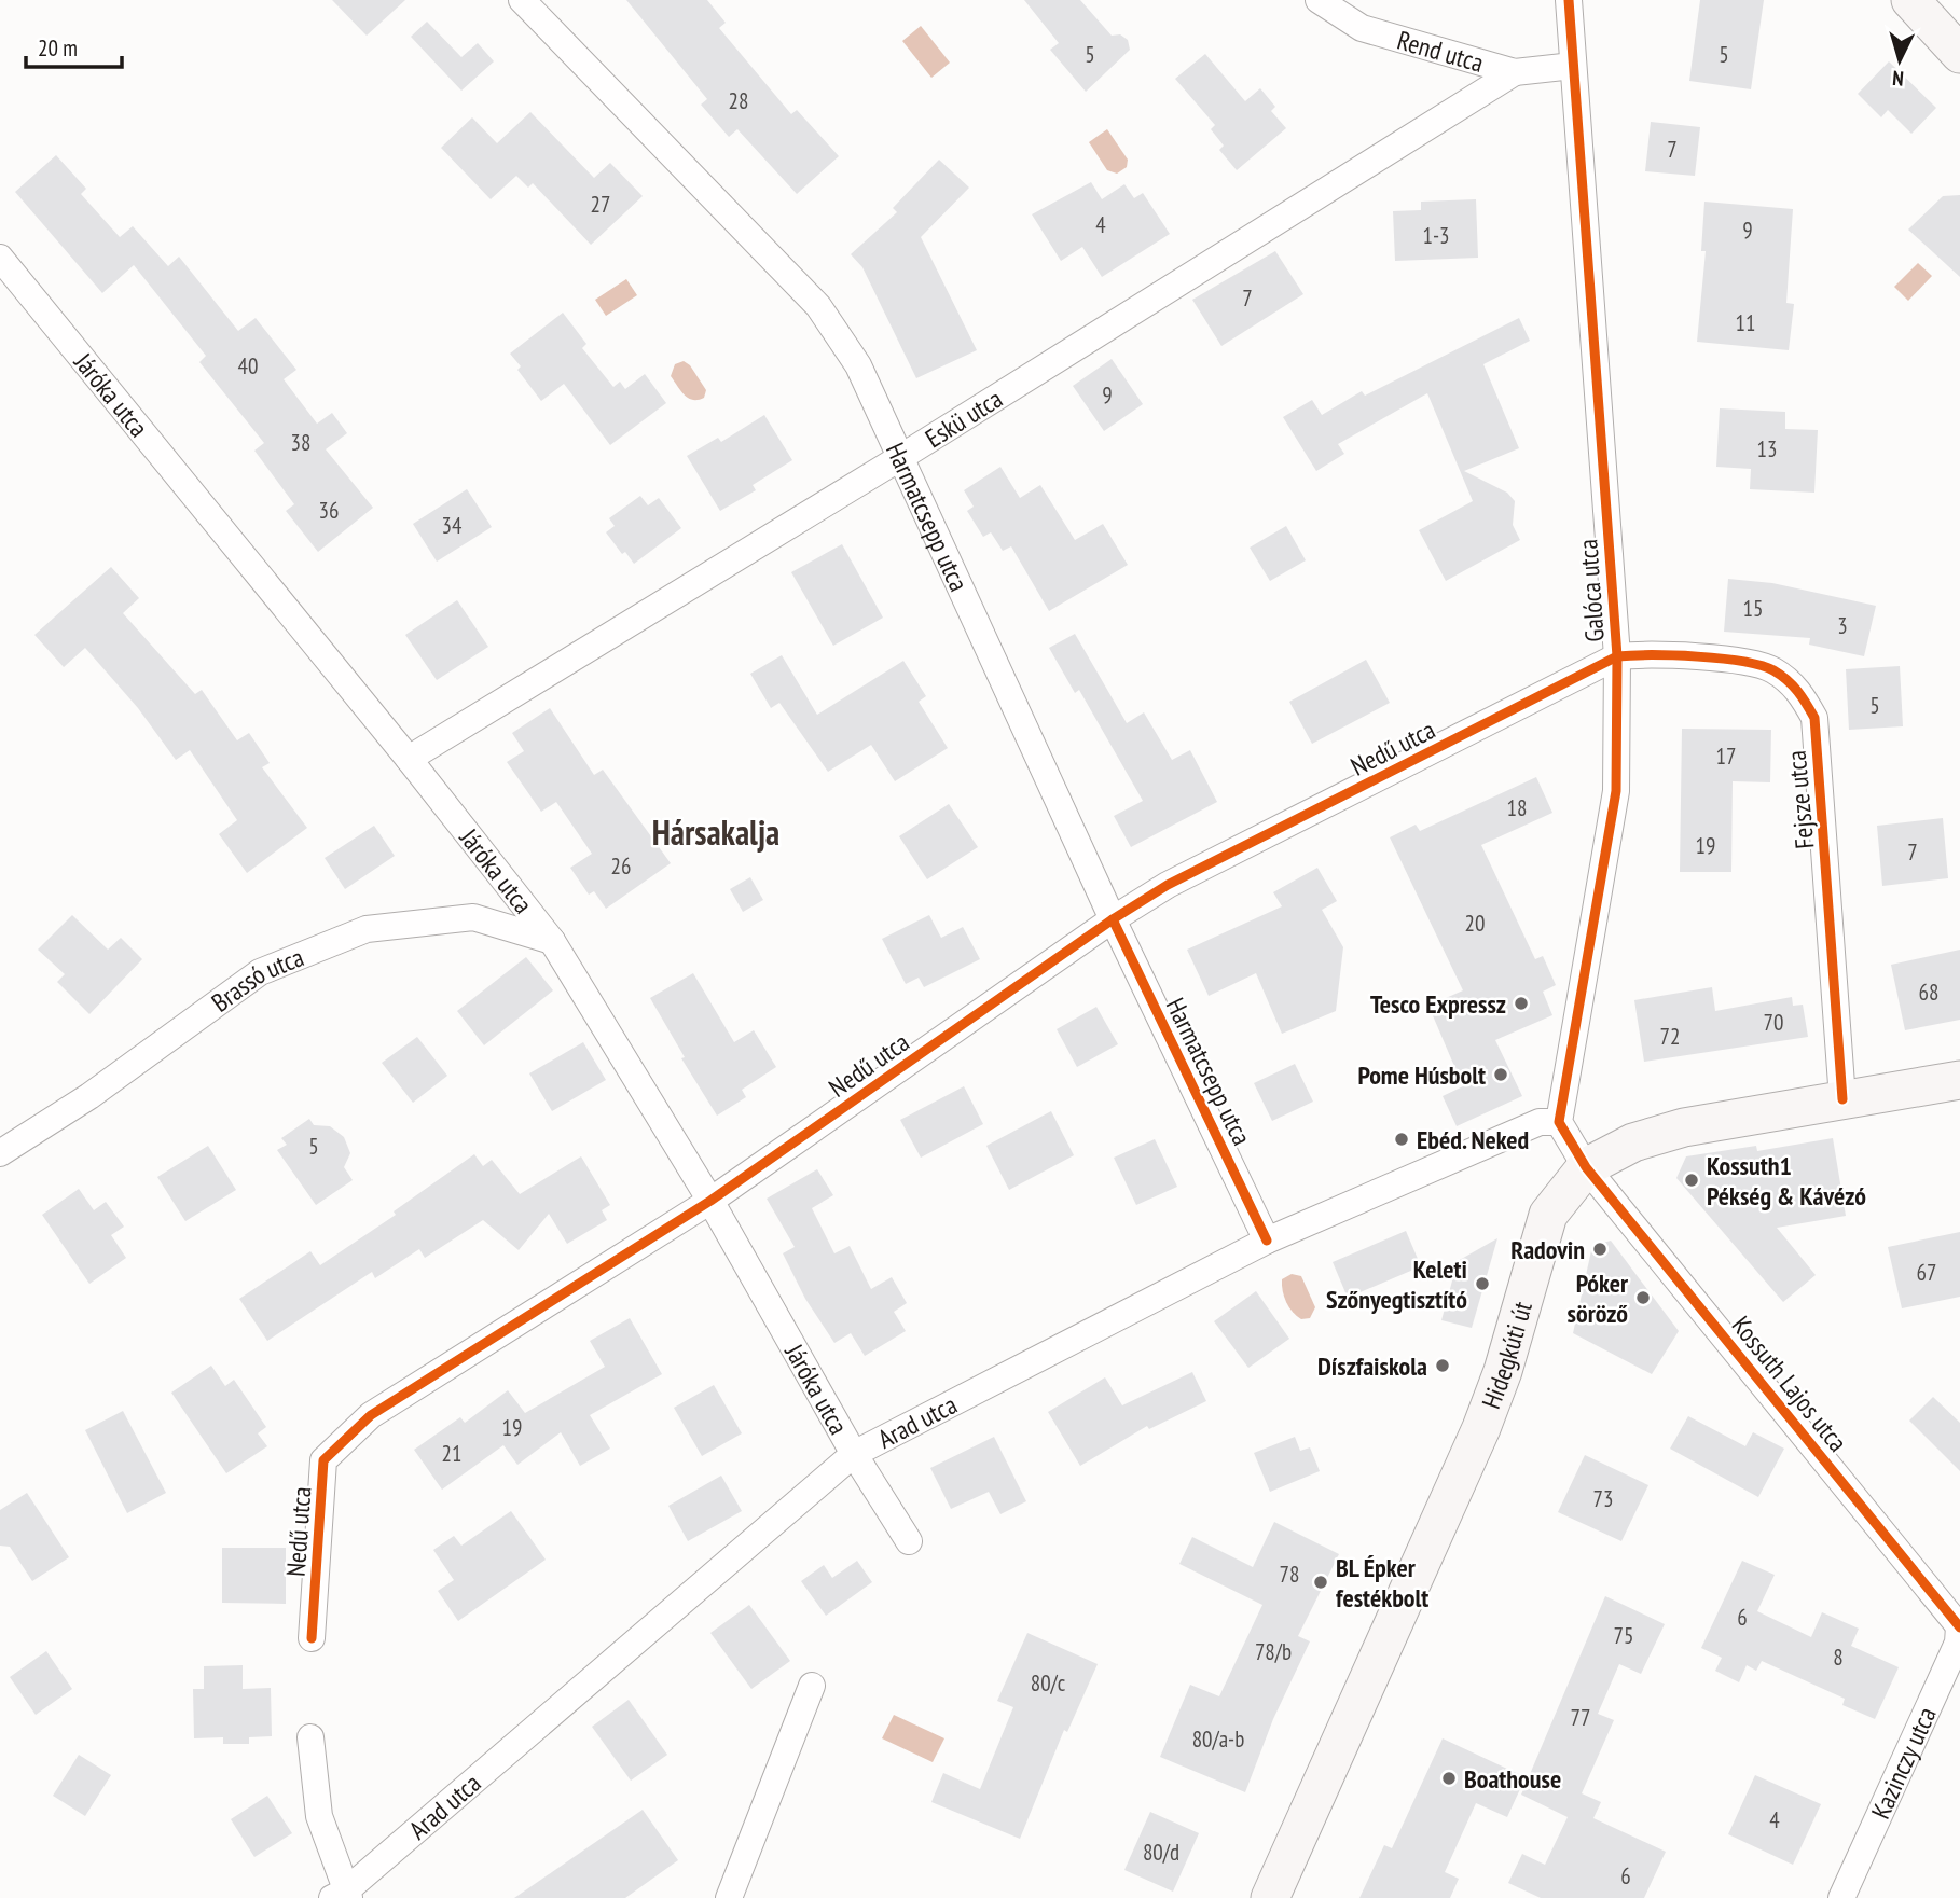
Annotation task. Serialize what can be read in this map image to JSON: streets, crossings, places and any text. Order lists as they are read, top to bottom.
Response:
{
  "streets": {
    "main road": ["Hidegkúti út"],
    "street": [
      "Rend utca",
      "Járóka utca",
      "Eskü utca",
      "Harmatcsepp utca",
      "Galóca utca",
      "Nedű utca",
      "Fejsze utca",
      "Brassó utca",
      "Kossuth Lajos utca",
      "Arad utca",
      "Kazinczy utca"
    ]
  },
  "crossings": [
    ["Rend utca", "Eskü utca"],
    ["Rend utca", "Galóca utca"],
    ["Járóka utca", "Eskü utca"],
    ["Járóka utca", "Nedű utca"],
    ["Járóka utca", "Brassó utca"],
    ["Járóka utca", "Arad utca"],
    ["Eskü utca", "Harmatcsepp utca"],
    ["Harmatcsepp utca", "Nedű utca"],
    ["Harmatcsepp utca", "Arad utca"],
    ["Galóca utca", "Nedű utca"],
    ["Galóca utca", "Fejsze utca"],
    ["Galóca utca", "Arad utca"],
    ["Nedű utca", "Fejsze utca"],
    ["Fejsze utca", "Hidegkúti út"],
    ["Hidegkúti út", "Kossuth Lajos utca"],
    ["Kossuth Lajos utca", "Kazinczy utca"]
  ],
  "districts": ["Hársakalja"],
  "places": [
    "Tesco Expressz",
    "Pome Húsbolt",
    "Ebéd. Neked",
    "Kossuth1 Pékség & Kávézó",
    "Radovin",
    "Keleti Szőnyegtisztító",
    "Póker söröző",
    "Díszfaiskola",
    "BL Épker festékbolt",
    "Boathouse"
  ],
  "house_numbers": [
    "5",
    "5",
    "28",
    "7",
    "27",
    "4",
    "9",
    "1-3",
    "7",
    "11",
    "40",
    "9",
    "38",
    "13",
    "36",
    "34",
    "15",
    "3",
    "5",
    "17",
    "18",
    "19",
    "7",
    "26",
    "20",
    "68",
    "70",
    "72",
    "5",
    "67",
    "19",
    "21",
    "73",
    "78",
    "6",
    "75",
    "78/b",
    "8",
    "80/c",
    "77",
    "80/a-b",
    "4",
    "80/d",
    "6"
  ],
  "scale_bar": "20 m",
  "north": "bottom"
}
